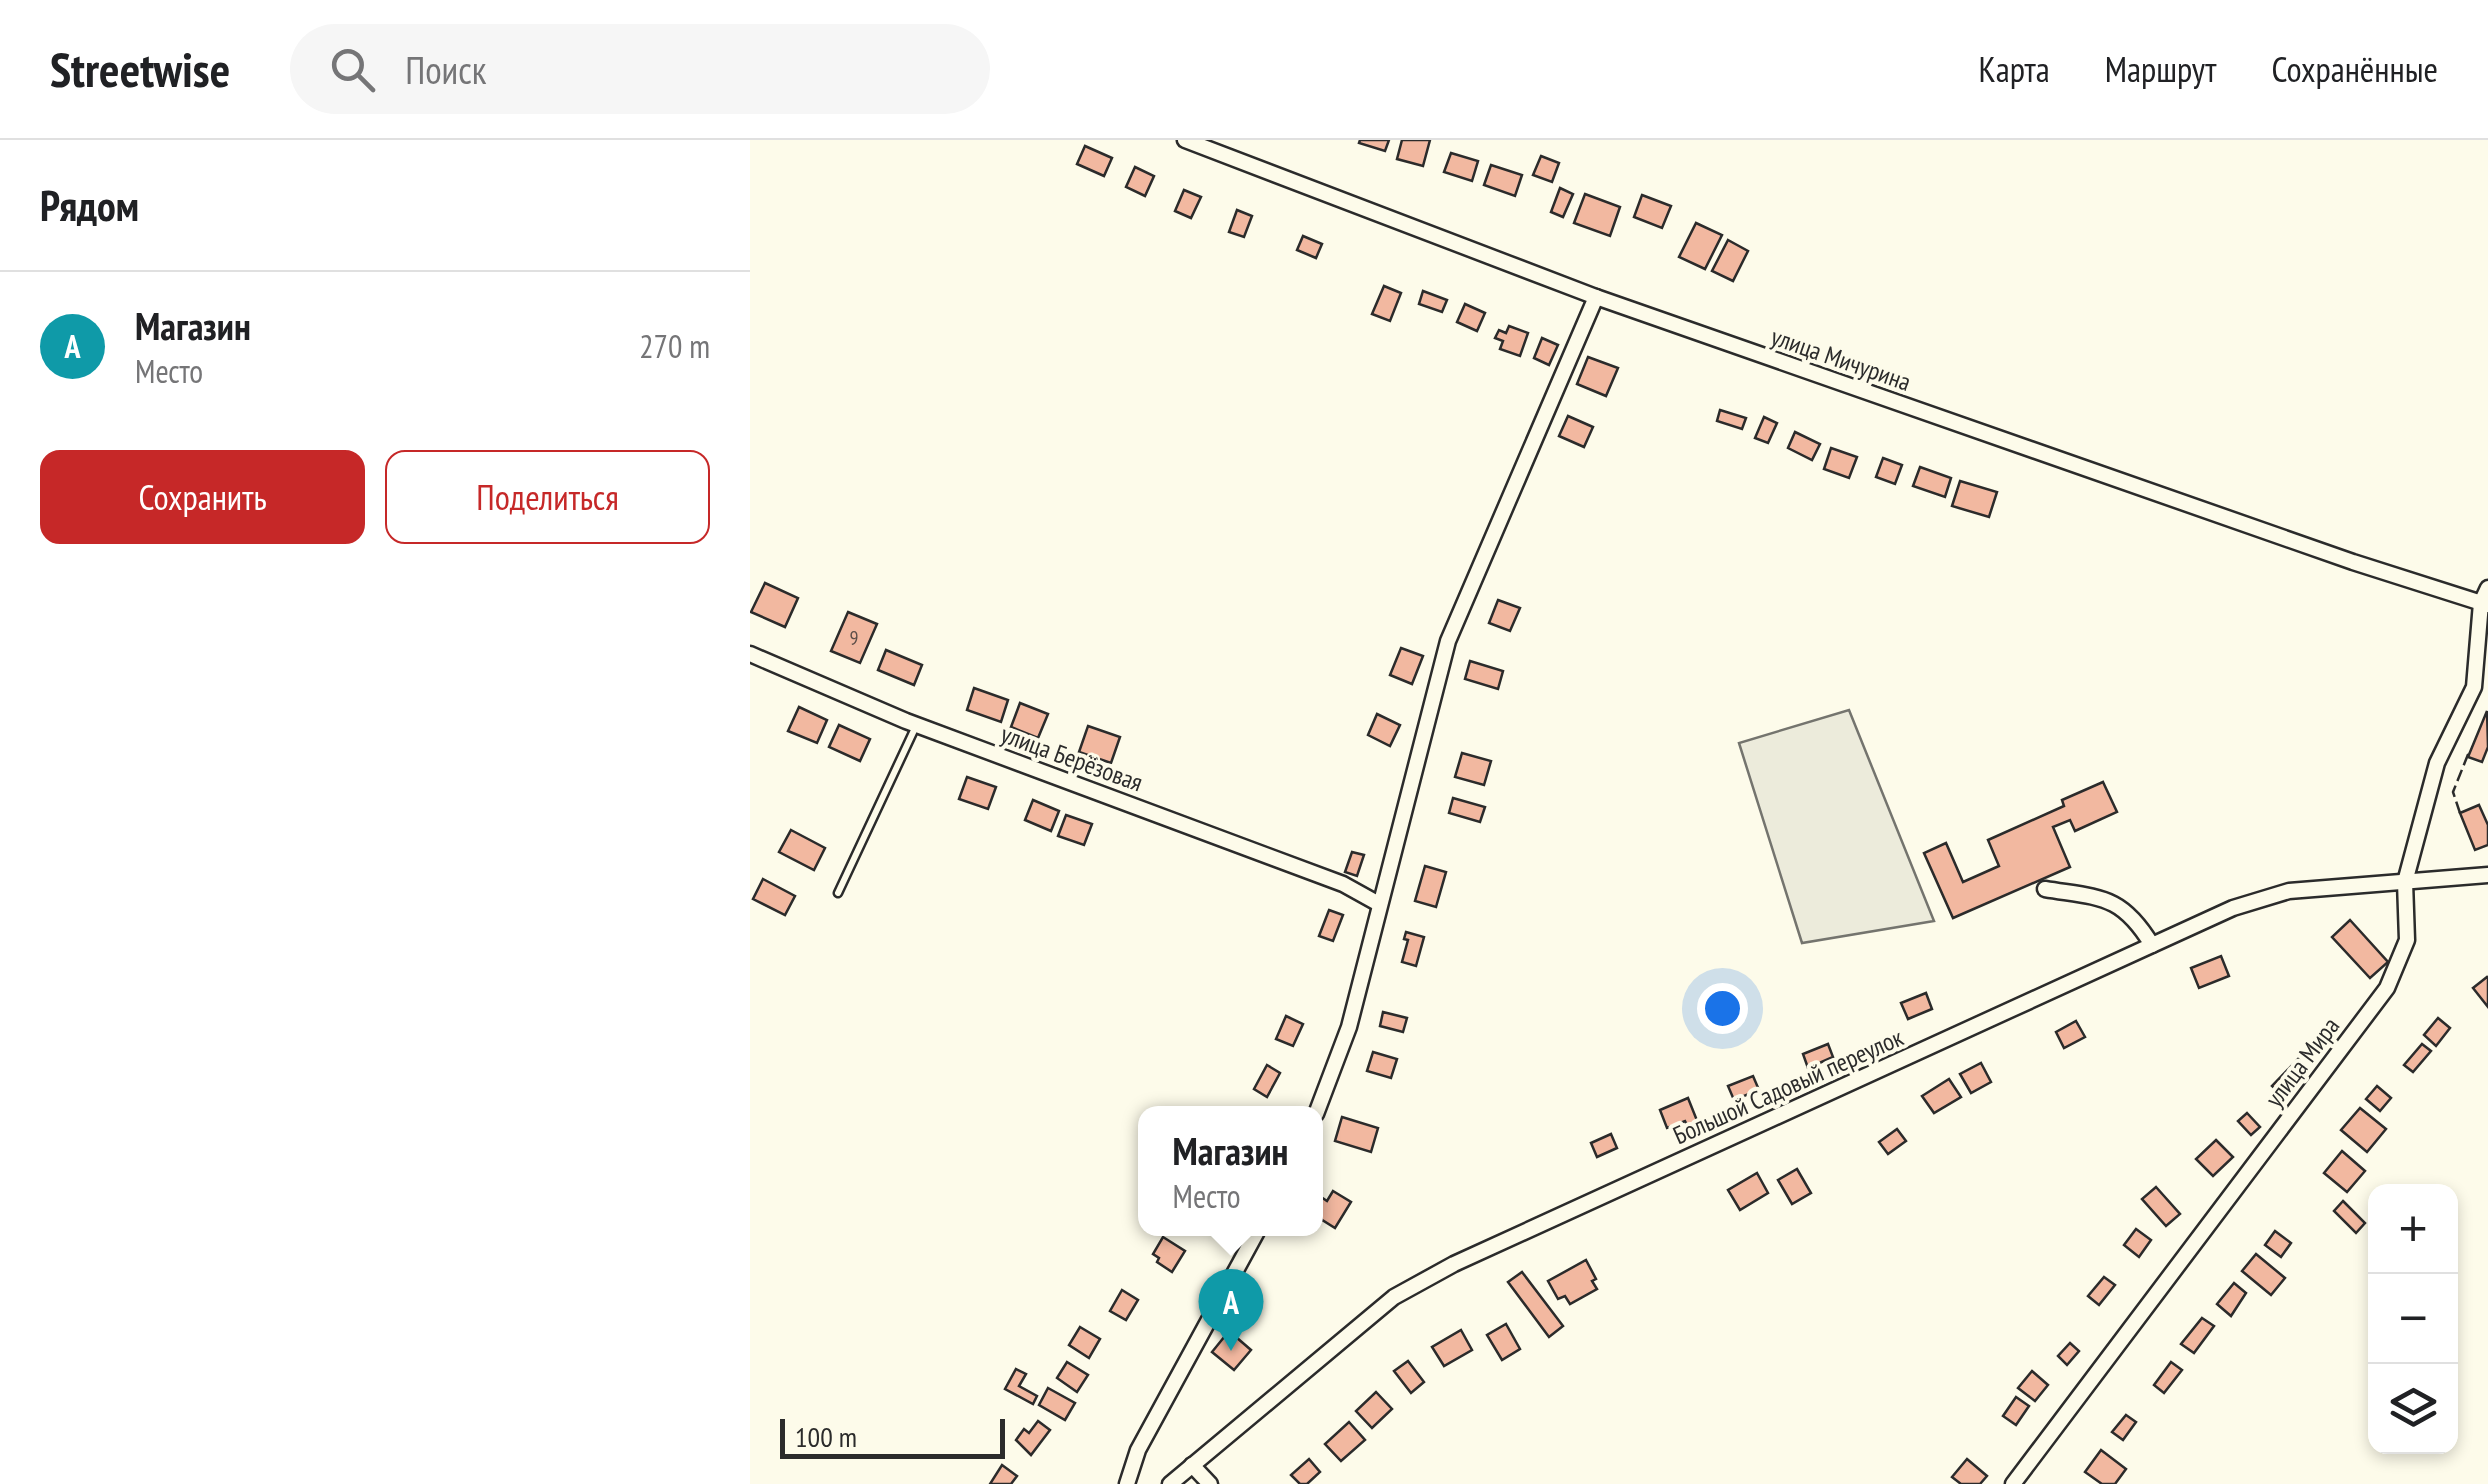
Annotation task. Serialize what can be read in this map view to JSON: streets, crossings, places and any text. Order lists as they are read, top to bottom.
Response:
{
  "streets": {
    "street": [
      "улица Мичурина",
      "улица Берёзовая",
      "улица Мира",
      "Большой Садовый переулок"
    ]
  },
  "crossings": [
    ["улица Мичурина", "улица Мира"],
    ["улица Мира", "Большой Садовый переулок"]
  ],
  "house_numbers": ["9"],
  "scale_bar": "100 m",
  "page": {
    "header": "Streetwise",
    "search": "Поиск",
    "nav": ["Карта", "Маршрут", "Сохранённые"],
    "heading": "Рядом",
    "list": [
      {
        "mark": "A",
        "name": "Магазин",
        "note": "Место",
        "value": "270 m"
      }
    ],
    "buttons": ["Сохранить", "Поделиться"],
    "popup": ["Магазин", "Место"],
    "map_buttons": ["+", "−"],
    "pins": "A",
    "scale": "100 m"
  }
}
